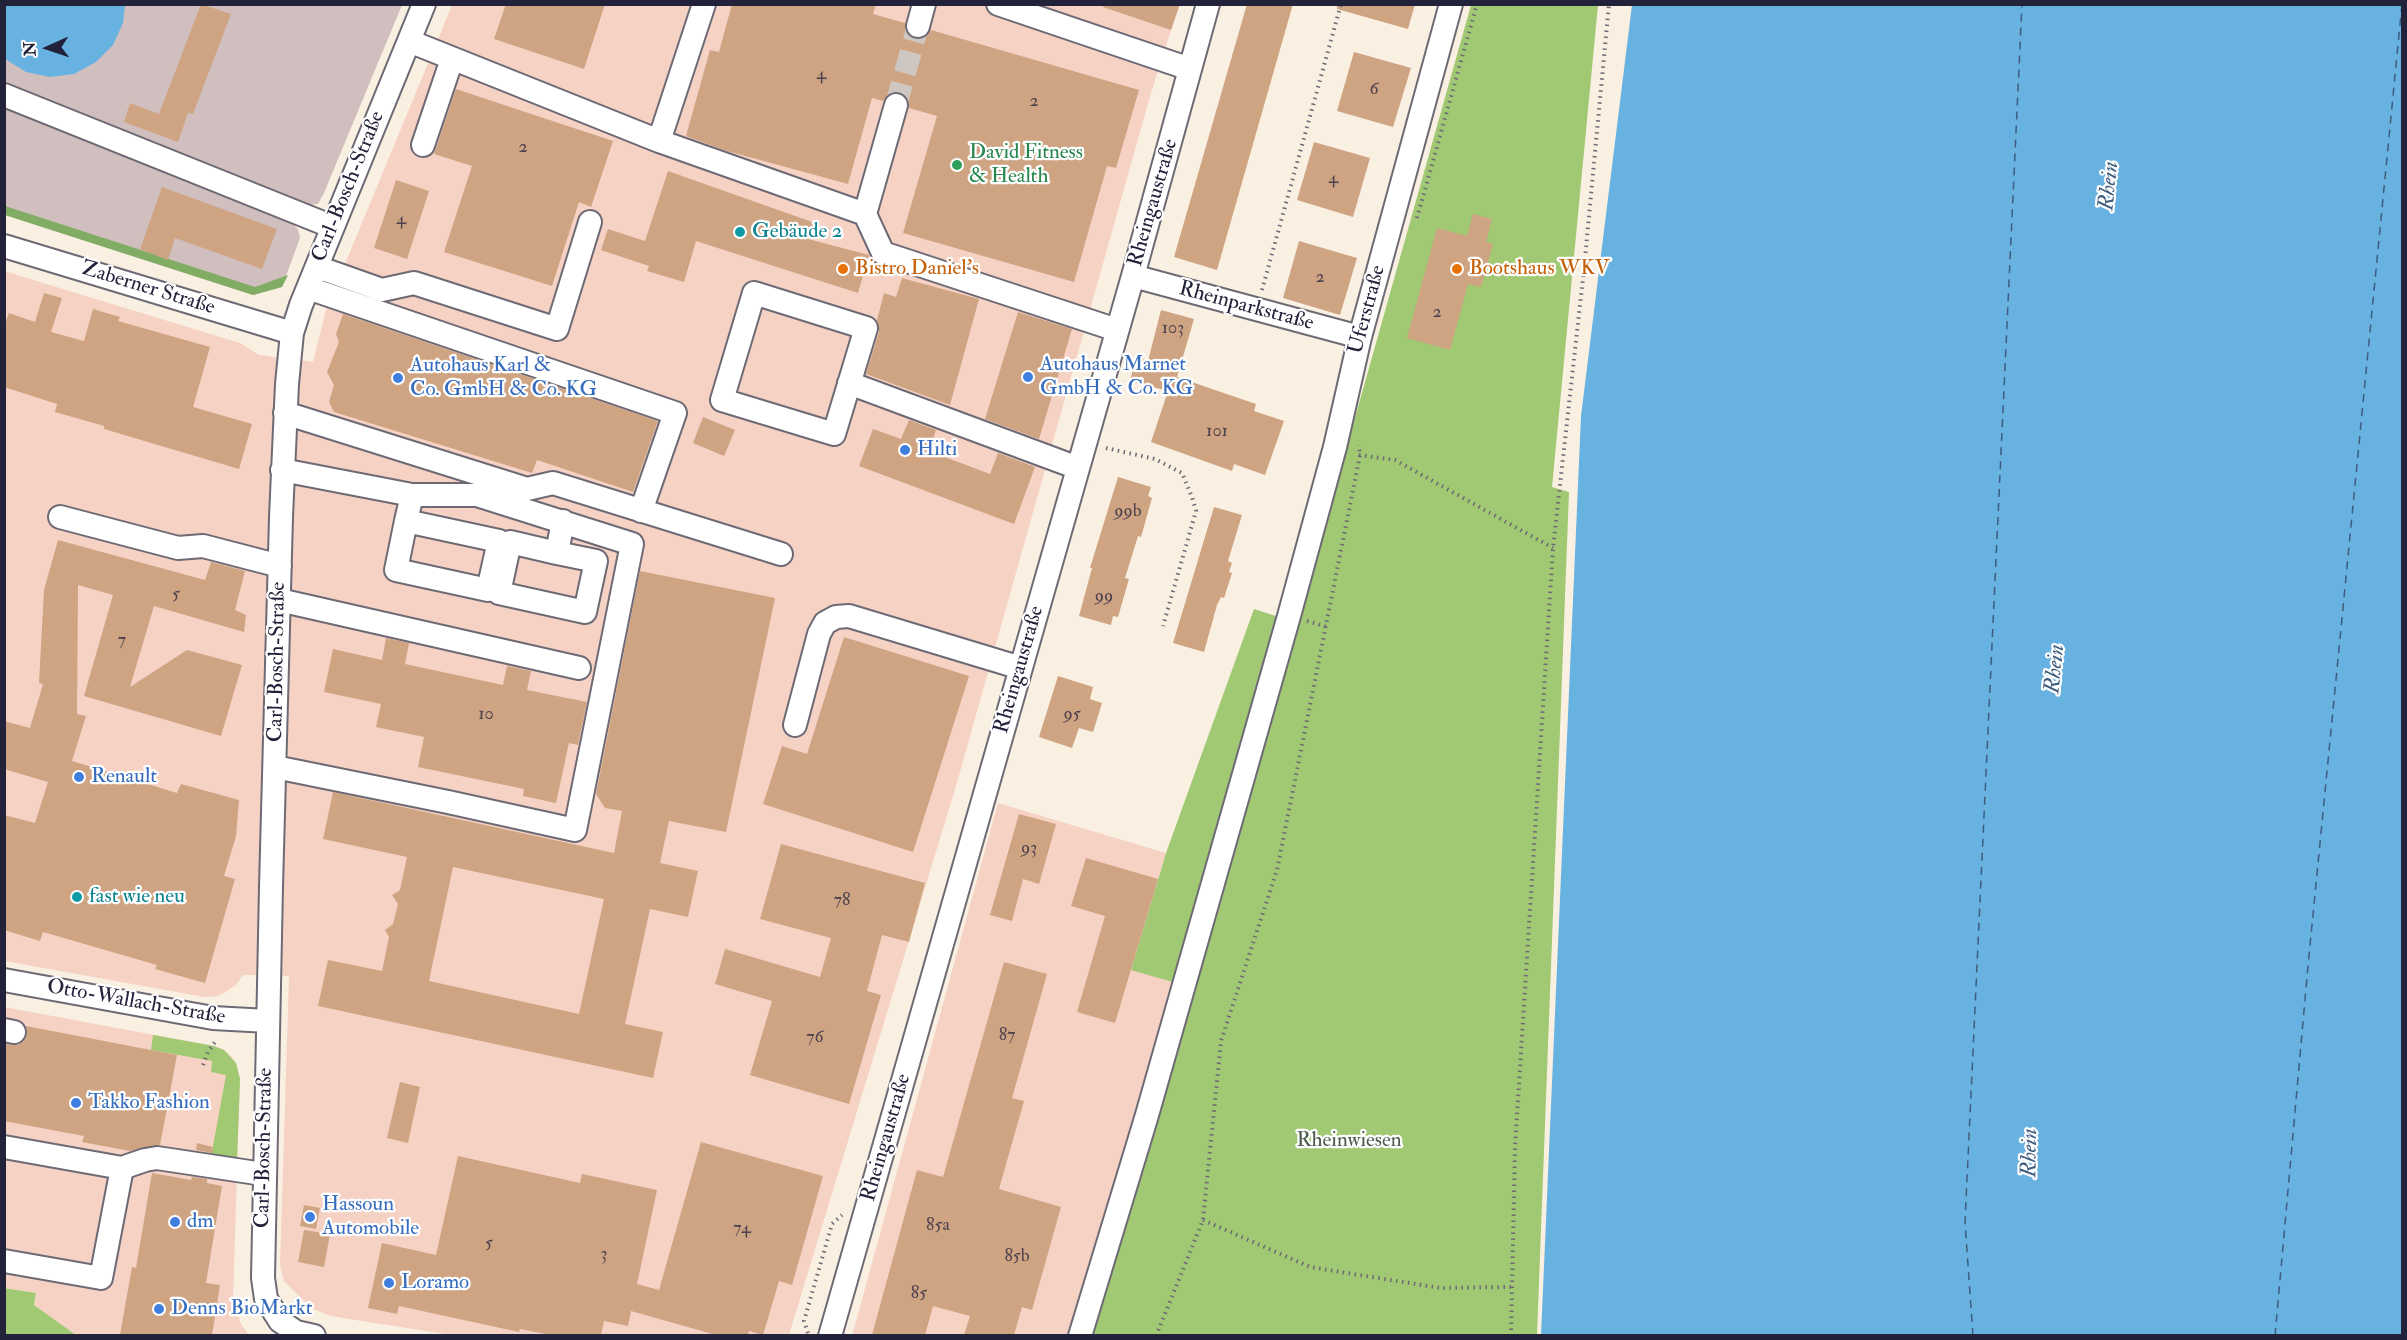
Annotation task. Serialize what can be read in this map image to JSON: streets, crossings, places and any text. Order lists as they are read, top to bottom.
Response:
{
  "streets": {
    "street": [
      "Carl-Bosch-Straße",
      "Rheingaustraße",
      "Zaberner Straße",
      "Rheinparkstraße",
      "Uferstraße",
      "Otto-Wallach-Straße"
    ]
  },
  "crossings": [
    ["Carl-Bosch-Straße", "Zaberner Straße"],
    ["Carl-Bosch-Straße", "Otto-Wallach-Straße"],
    ["Rheingaustraße", "Rheinparkstraße"],
    ["Rheinparkstraße", "Uferstraße"]
  ],
  "water": ["Rhein"],
  "parks": ["Rheinwiesen"],
  "places": [
    "David Fitness & Health",
    "Gebäude 2",
    "Bistro Daniel's",
    "Bootshaus WKV",
    "Autohaus Marnet GmbH & Co. KG",
    "Autohaus Karl & Co. GmbH & Co. KG",
    "Hilti",
    "Renault",
    "fast wie neu",
    "Takko Fashion",
    "Hassoun Automobile",
    "dm",
    "Loramo",
    "Denns BioMarkt"
  ],
  "house_numbers": [
    "4",
    "6",
    "2",
    "2",
    "4",
    "4",
    "2",
    "2",
    "103",
    "101",
    "99b",
    "5",
    "99",
    "7",
    "10",
    "95",
    "93",
    "78",
    "87",
    "76",
    "85a",
    "74",
    "5",
    "3",
    "85b",
    "85"
  ],
  "north": "left"
}
